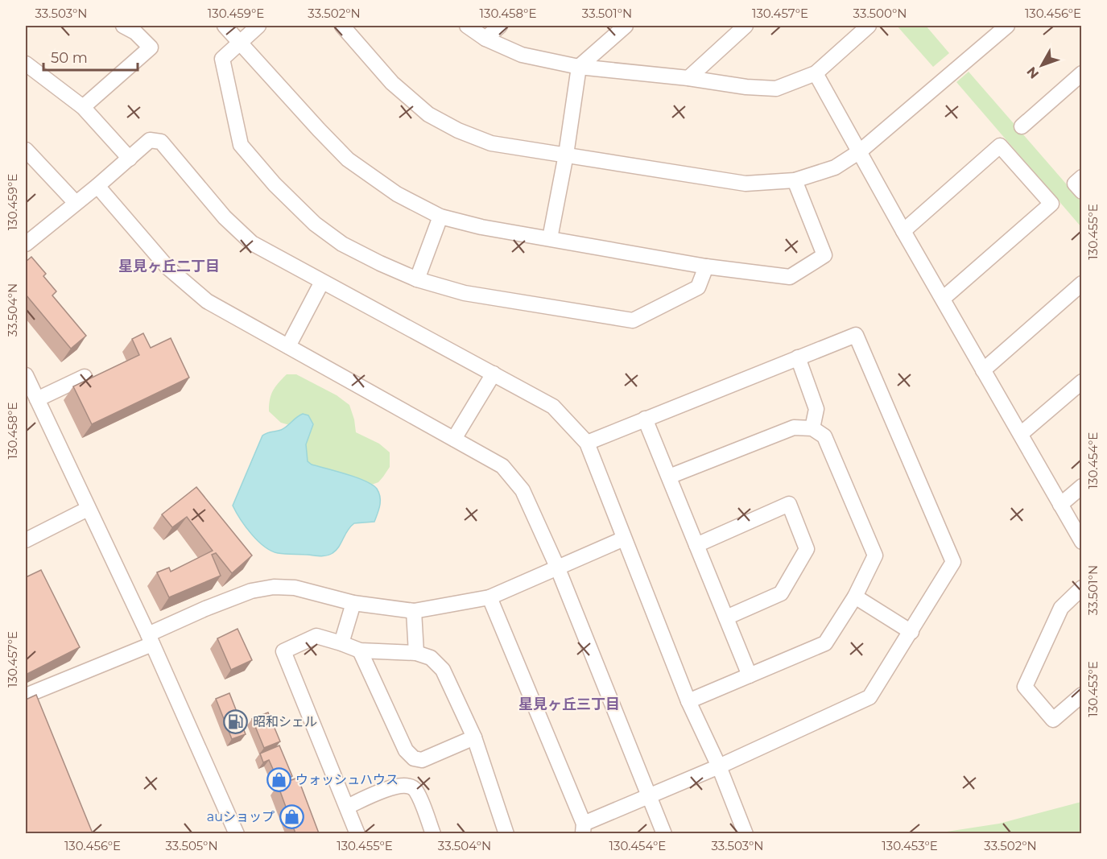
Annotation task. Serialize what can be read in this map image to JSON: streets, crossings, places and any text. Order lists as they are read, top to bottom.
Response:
{
  "districts": ["星見ヶ丘二丁目", "星見ヶ丘三丁目"],
  "places": {
    "fuel station": ["昭和シェル"],
    "shop": ["ウォッシュハウス", "auショップ"]
  },
  "scale_bar": "50 m",
  "north": "bottom left",
  "coordinates": [
    "33.503°N",
    "130.459°E",
    "33.502°N",
    "130.458°E",
    "33.501°N",
    "130.457°E",
    "33.500°N",
    "130.456°E",
    "130.455°E",
    "33.504°N",
    "130.454°E",
    "130.453°E",
    "33.505°N"
  ]
}
